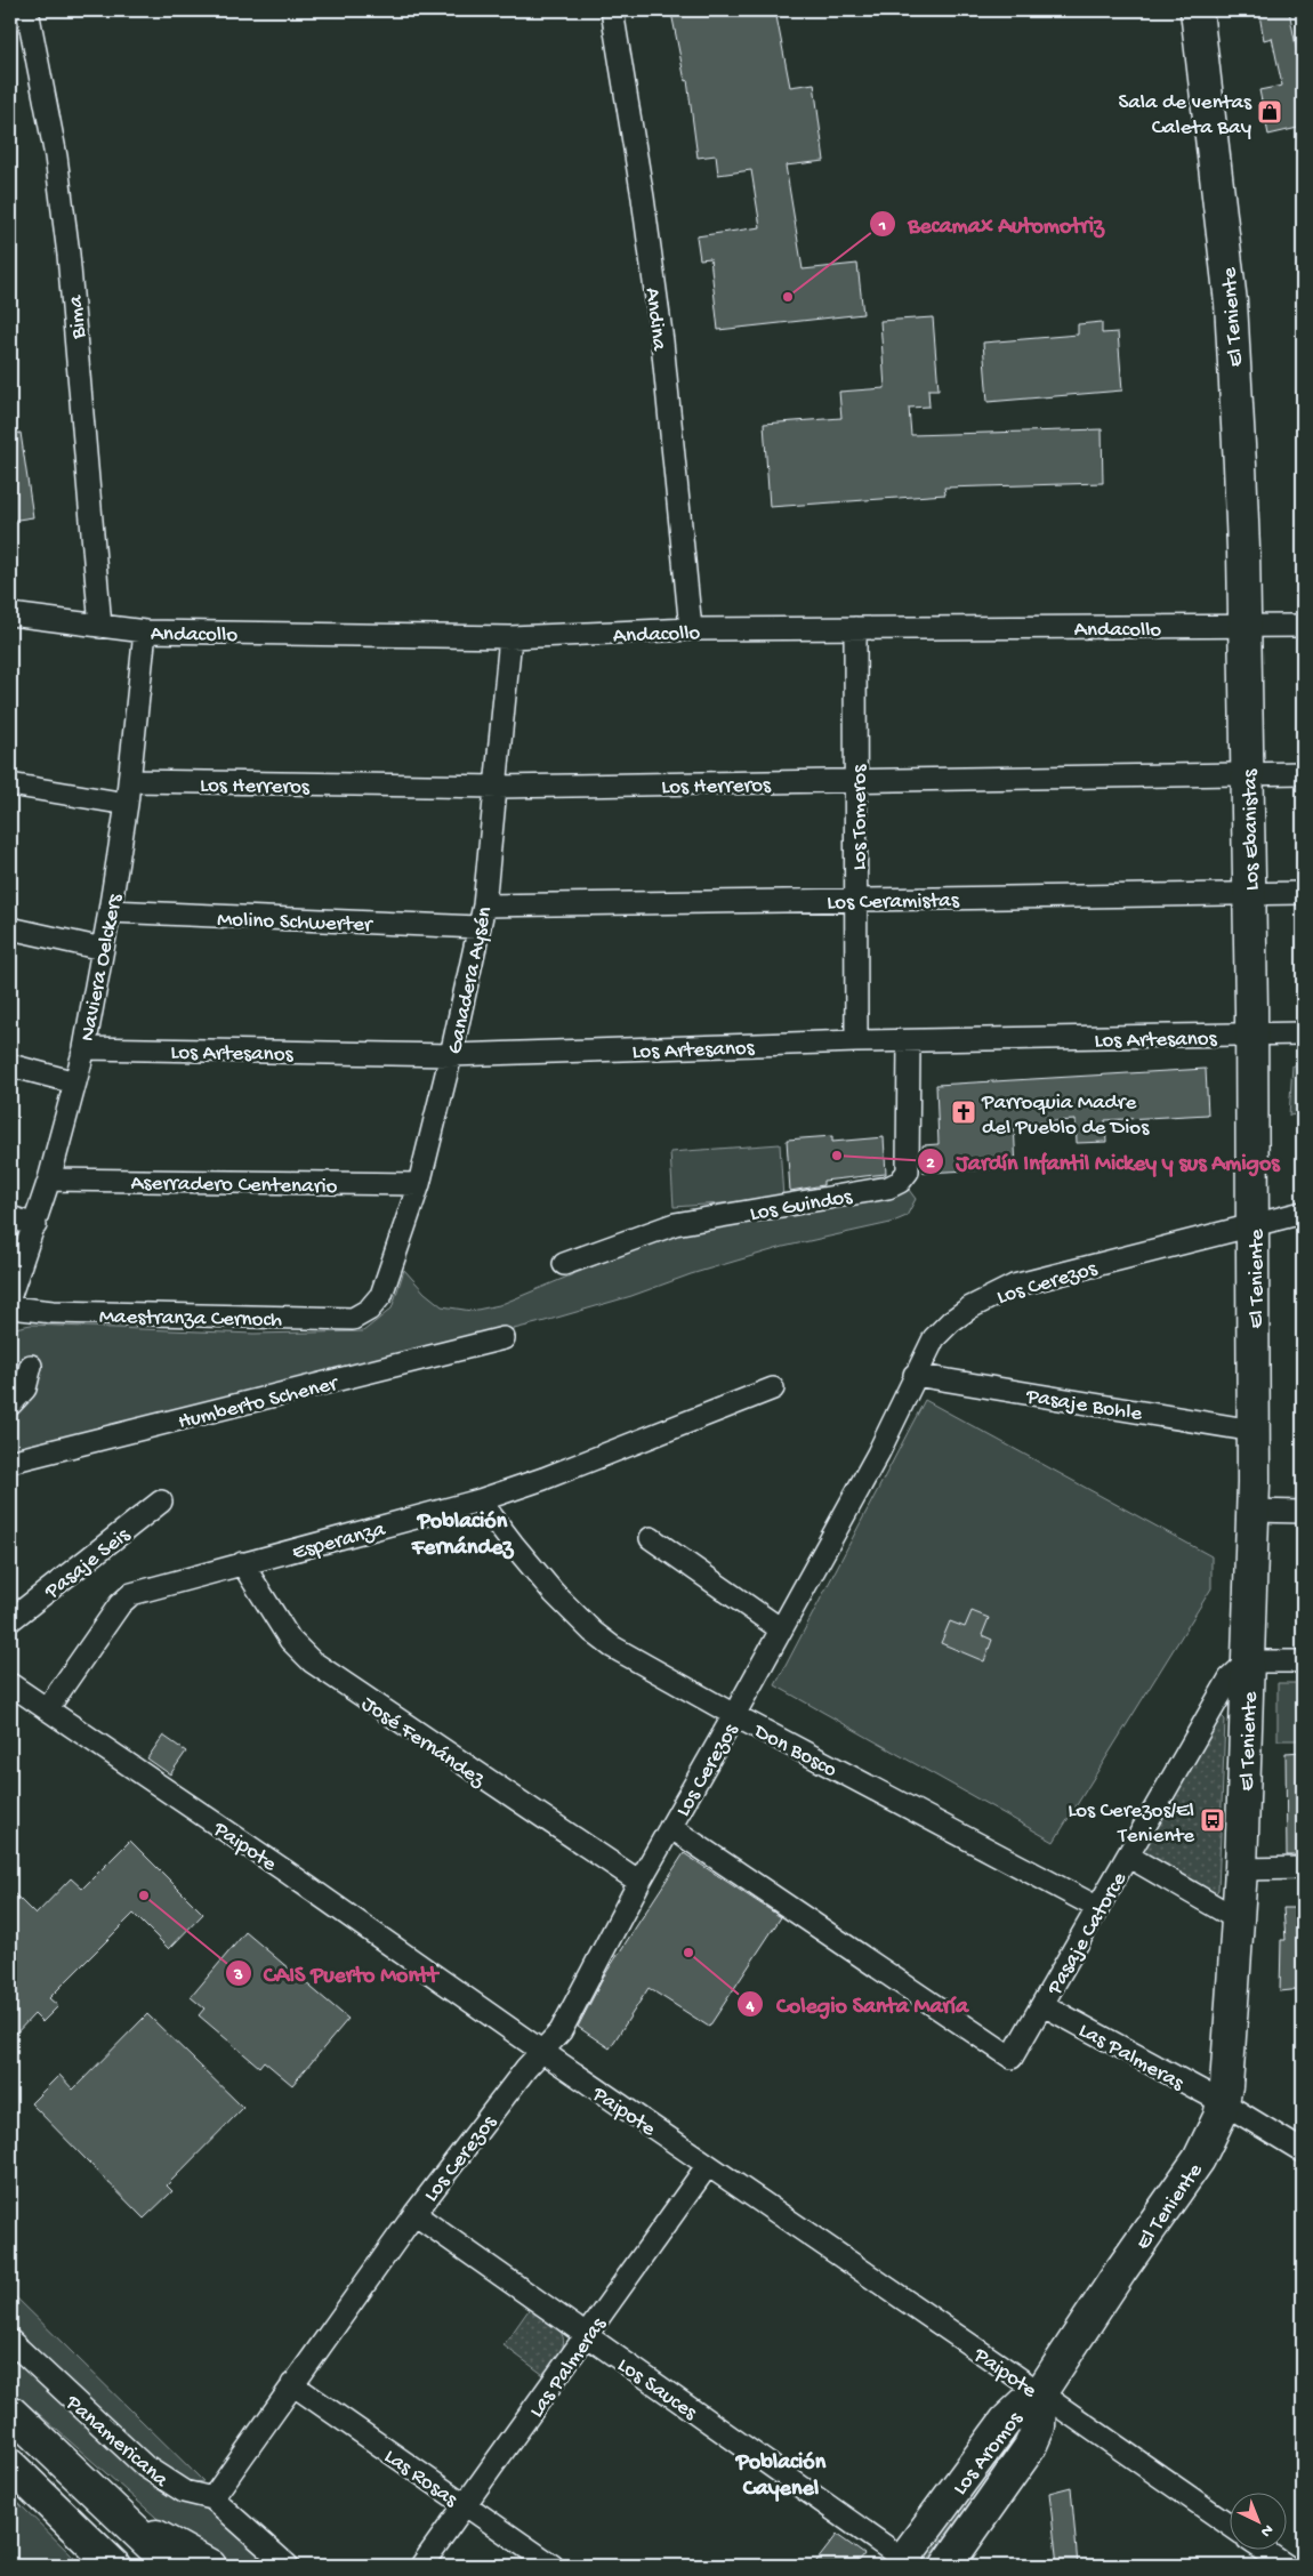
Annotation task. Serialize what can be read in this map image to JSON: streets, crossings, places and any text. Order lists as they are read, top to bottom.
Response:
{
  "streets": {
    "main road": ["El Teniente", "Los Ebanistas", "Los Aromos"],
    "street": [
      "Bima",
      "Andina",
      "Andacollo",
      "Los Herreros",
      "Los Tomeros",
      "Los Ceramistas",
      "Molino Schwerter",
      "Naviera Oelckers",
      "Ganadera Aysén",
      "Los Artesanos",
      "Aserradero Centenario",
      "Los Guindos",
      "Los Cerezos",
      "Maestranza Cernoch",
      "Humberto Schener",
      "Pasaje Bohle",
      "Esperanza",
      "Pasaje Seis",
      "José Fernández",
      "Don Bosco",
      "Paipote",
      "Pasaje Catorce",
      "Las Palmeras",
      "Los Sauces",
      "Panamericana",
      "Las Rosas"
    ]
  },
  "crossings": [
    ["Bima", "Andacollo"],
    ["El Teniente", "Andacollo"],
    ["El Teniente", "Los Ebanistas"],
    ["El Teniente", "Los Artesanos"],
    ["El Teniente", "Los Cerezos"],
    ["El Teniente", "Pasaje Bohle"],
    ["El Teniente", "Paipote"],
    ["El Teniente", "Pasaje Catorce"],
    ["El Teniente", "Las Palmeras"],
    ["El Teniente", "Los Aromos"],
    ["Andina", "Andacollo"],
    ["Andacollo", "Los Tomeros"],
    ["Andacollo", "Los Ebanistas"],
    ["Andacollo", "Naviera Oelckers"],
    ["Andacollo", "Ganadera Aysén"],
    ["Los Herreros", "Los Tomeros"],
    ["Los Herreros", "Los Ebanistas"],
    ["Los Herreros", "Naviera Oelckers"],
    ["Los Herreros", "Ganadera Aysén"],
    ["Los Tomeros", "Los Ceramistas"],
    ["Los Tomeros", "Los Artesanos"],
    ["Los Ebanistas", "Los Ceramistas"],
    ["Los Ebanistas", "Los Artesanos"],
    ["Los Ceramistas", "Ganadera Aysén"],
    ["Molino Schwerter", "Naviera Oelckers"],
    ["Molino Schwerter", "Ganadera Aysén"],
    ["Naviera Oelckers", "Los Artesanos"],
    ["Naviera Oelckers", "Aserradero Centenario"],
    ["Ganadera Aysén", "Los Artesanos"],
    ["Ganadera Aysén", "Aserradero Centenario"],
    ["Ganadera Aysén", "Maestranza Cernoch"],
    ["Los Artesanos", "Los Guindos"],
    ["Los Cerezos", "Pasaje Bohle"],
    ["Los Cerezos", "José Fernández"],
    ["Los Cerezos", "Don Bosco"],
    ["Los Cerezos", "Paipote"],
    ["Los Cerezos", "Pasaje Catorce"],
    ["Los Cerezos", "Los Sauces"],
    ["Los Cerezos", "Panamericana"],
    ["Los Cerezos", "Las Rosas"],
    ["Esperanza", "José Fernández"],
    ["Esperanza", "Don Bosco"],
    ["Esperanza", "Paipote"],
    ["Don Bosco", "Pasaje Catorce"],
    ["Paipote", "Las Palmeras"],
    ["Paipote", "Los Aromos"],
    ["Pasaje Catorce", "Las Palmeras"],
    ["Las Palmeras", "Los Sauces"],
    ["Las Palmeras", "Las Rosas"],
    ["Los Sauces", "Los Aromos"]
  ],
  "districts": ["Población Fernández", "Población Cayenel"],
  "places": {
    "shop": ["Sala de ventas Caleta Bay"],
    "other": [
      "Becamax Automotriz",
      "Jardín Infantil Mickey y sus Amigos",
      "CAIS Puerto Montt",
      "Colegio Santa María"
    ],
    "church": ["Parroquia Madre del Pueblo de Dios"],
    "bus stop": ["Los Cerezos/El Teniente"]
  },
  "north": "bottom right"
}
